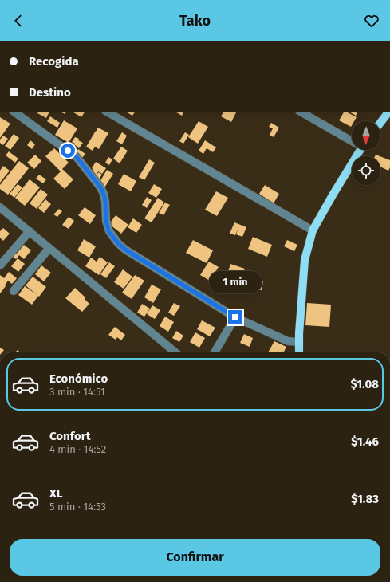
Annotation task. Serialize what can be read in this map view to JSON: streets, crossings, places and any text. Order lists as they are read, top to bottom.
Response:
{
  "north": "bottom",
  "page": {
    "header": "Tako",
    "banner": ["Recogida", "Destino"],
    "bubble": "1 min",
    "list": [
      {
        "name": "Económico",
        "note": "3 min · 14:51",
        "value": "$1.08"
      },
      {
        "name": "Confort",
        "note": "4 min · 14:52",
        "value": "$1.46"
      },
      {
        "name": "XL",
        "note": "5 min · 14:53",
        "value": "$1.83"
      }
    ],
    "buttons": "Confirmar"
  }
}
